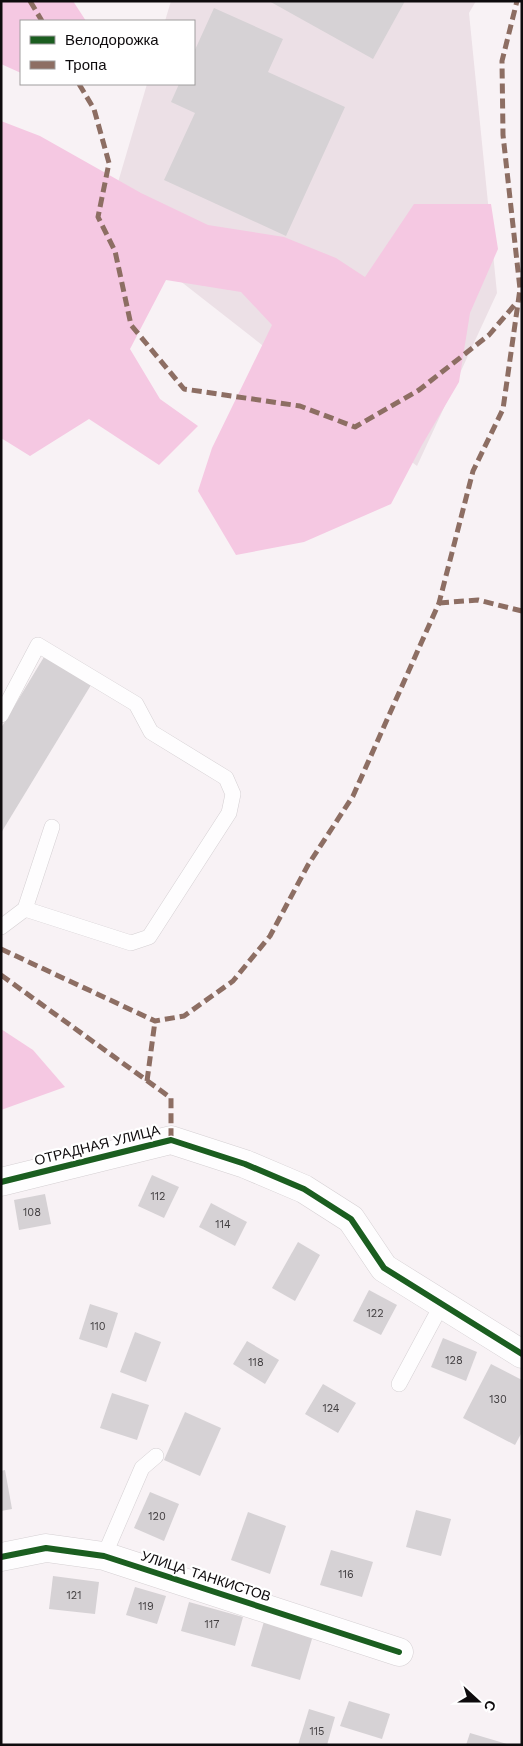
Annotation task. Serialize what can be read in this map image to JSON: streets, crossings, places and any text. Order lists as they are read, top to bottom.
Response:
{
  "streets": {
    "street": ["ОТРАДНАЯ УЛИЦА", "УЛИЦА ТАНКИСТОВ"]
  },
  "house_numbers": [
    "112",
    "108",
    "114",
    "122",
    "110",
    "128",
    "118",
    "130",
    "124",
    "120",
    "116",
    "121",
    "119",
    "117",
    "115"
  ],
  "legend": ["Велодорожка", "Тропа"],
  "north": "right"
}
